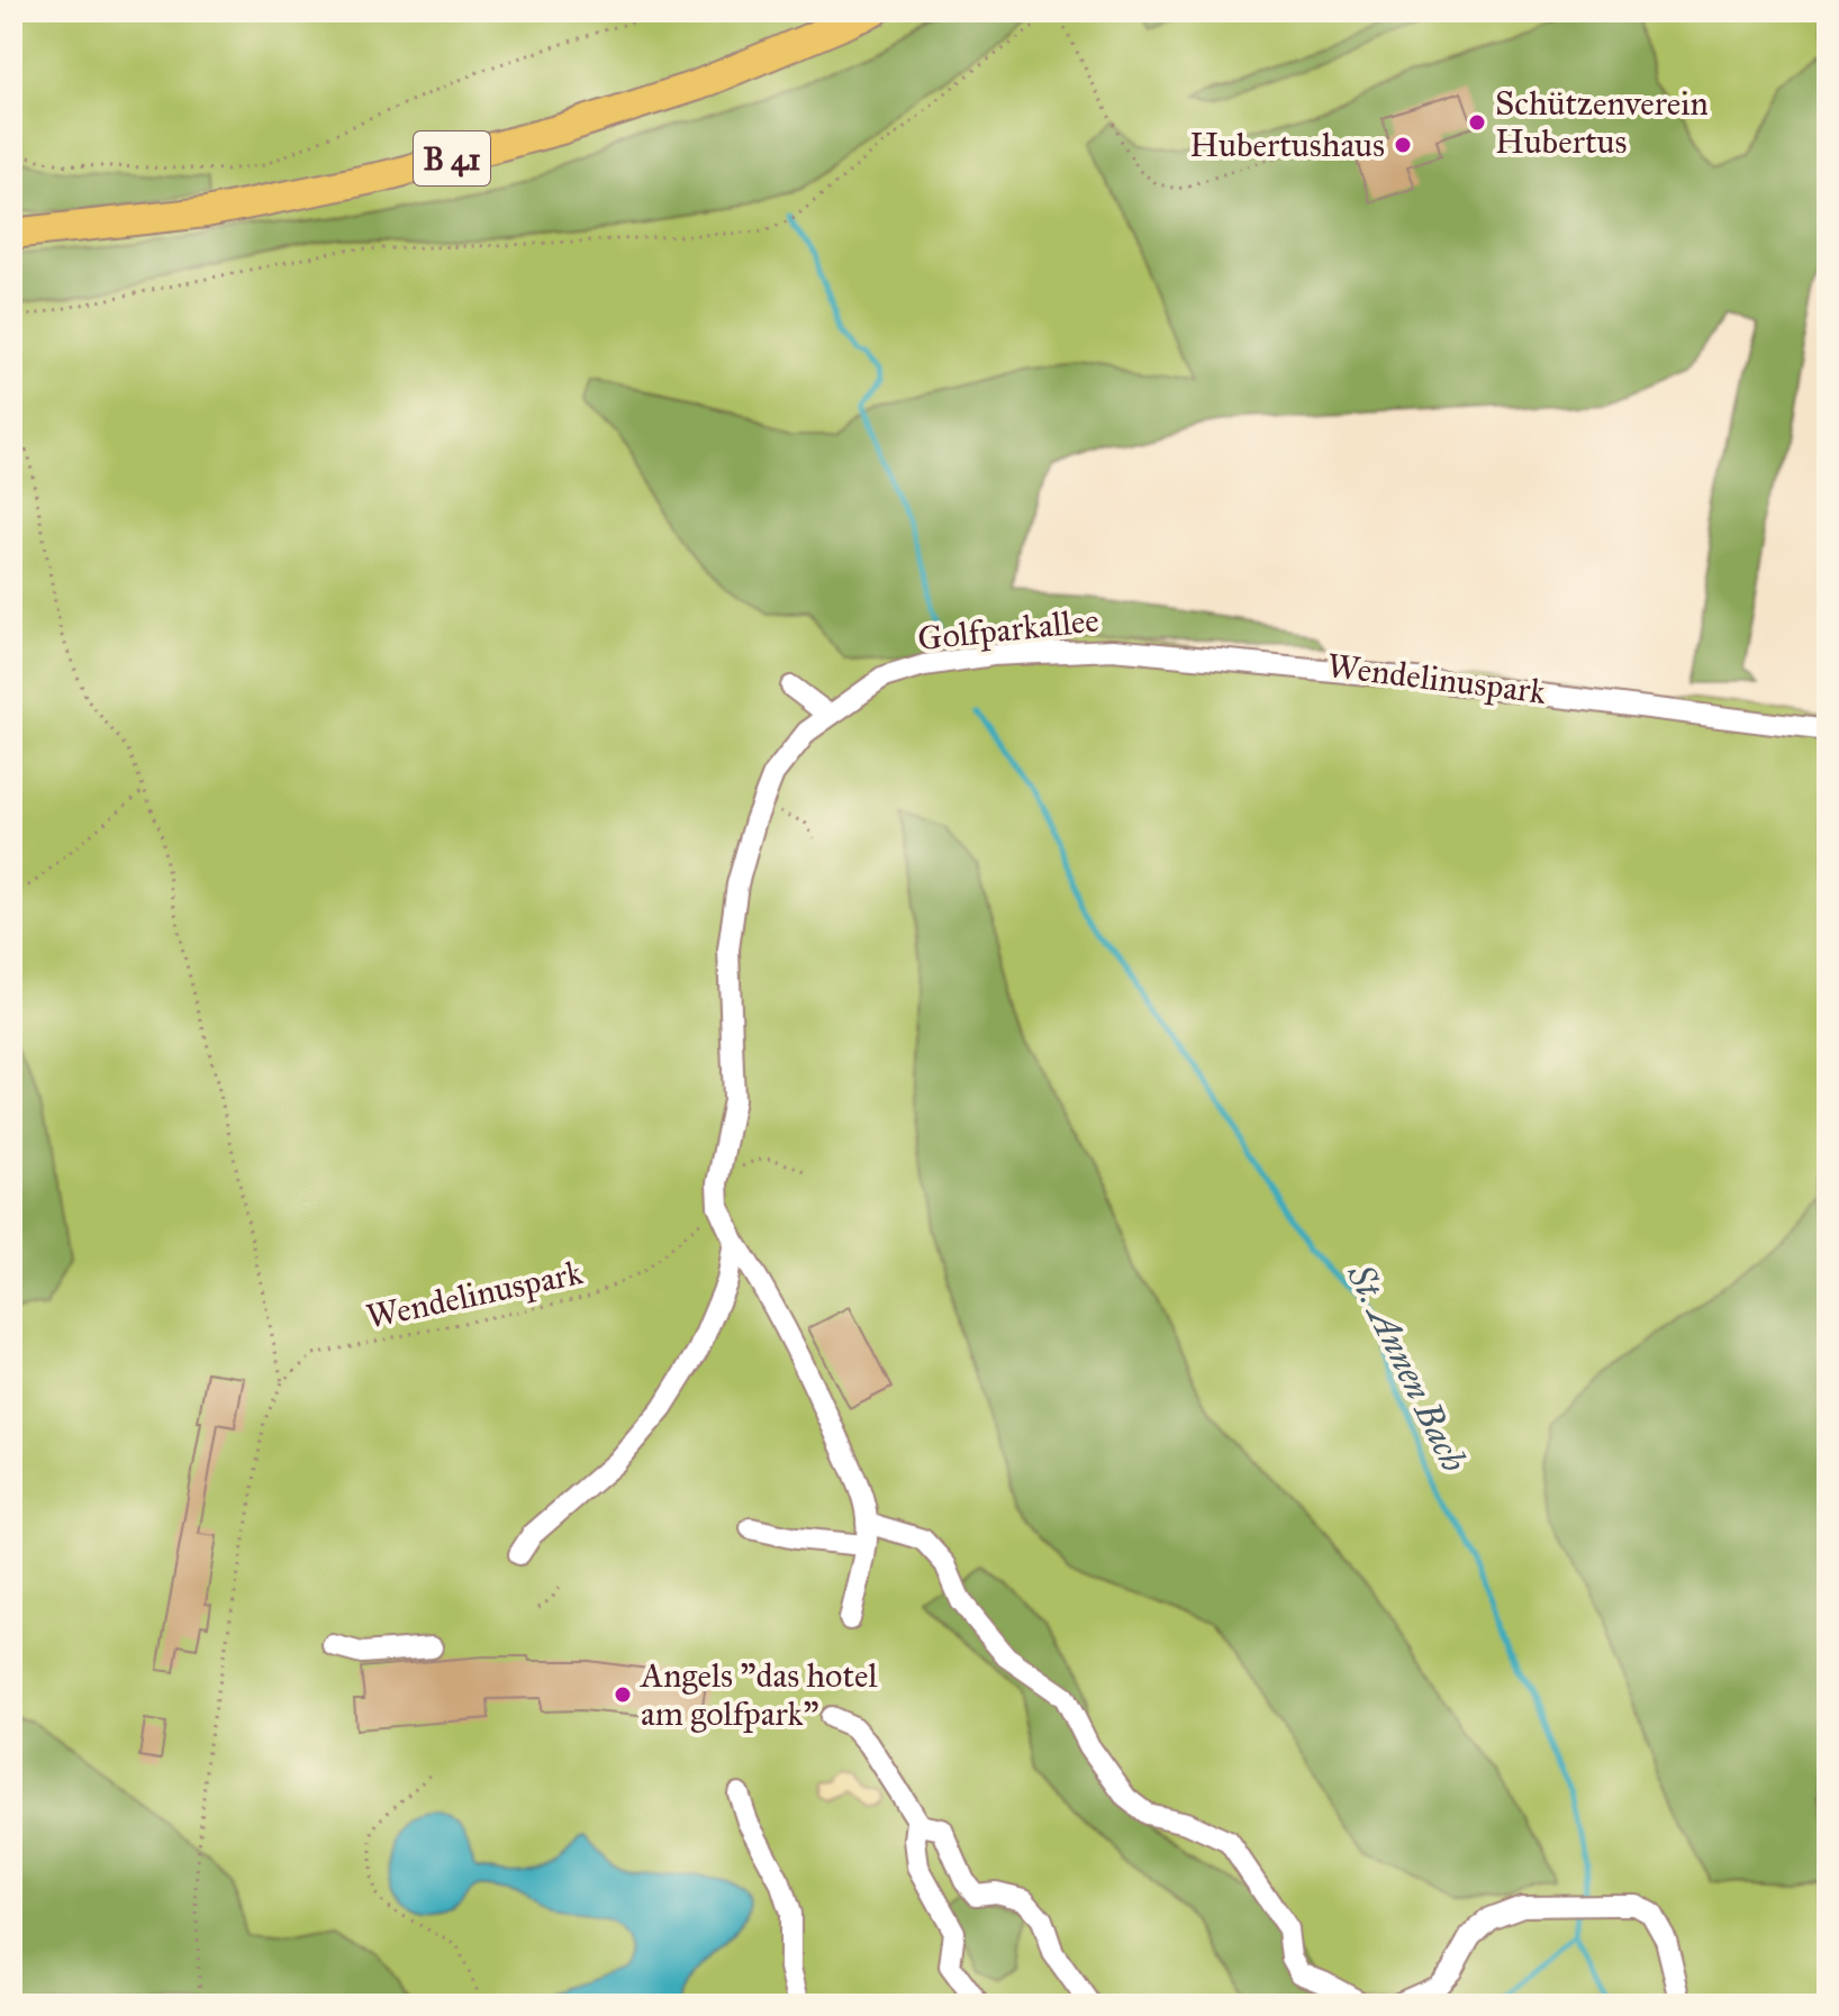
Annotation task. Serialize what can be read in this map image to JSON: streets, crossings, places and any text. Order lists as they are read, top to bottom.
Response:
{
  "streets": {
    "highway": ["B 41"],
    "lane": ["Golfparkallee"],
    "path": ["Wendelinuspark"]
  },
  "crossings": [
    ["Golfparkallee", "Wendelinuspark"]
  ],
  "water": ["St. Annen Bach"],
  "places": ["Schützenverein Hubertus", "Hubertushaus", "Angels \"das hotel am golfpark\""]
}
